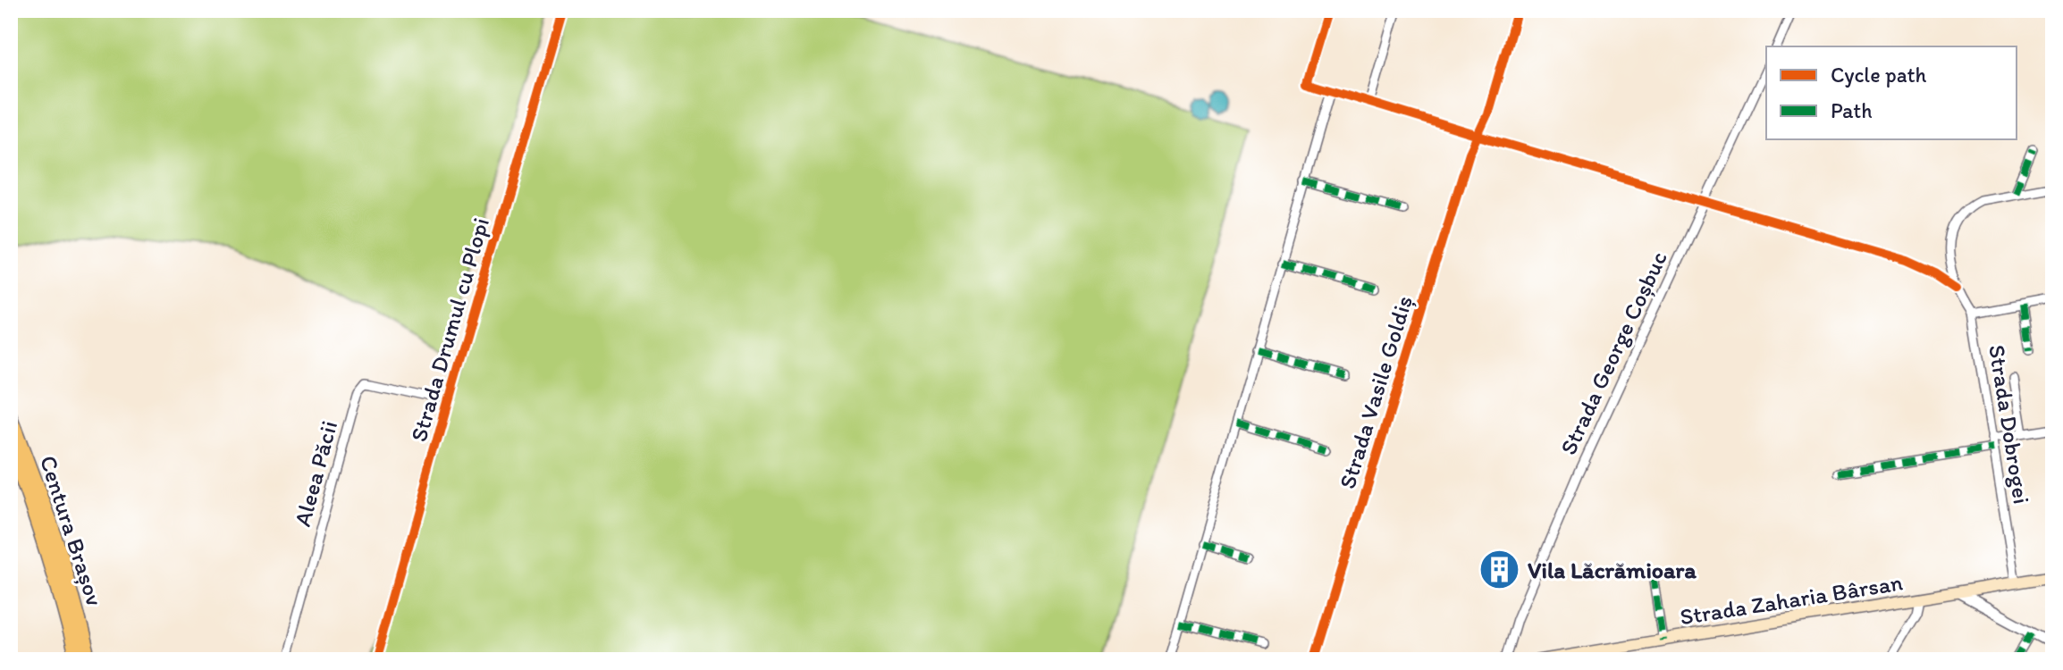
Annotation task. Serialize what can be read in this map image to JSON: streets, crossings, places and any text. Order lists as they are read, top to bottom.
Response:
{
  "streets": {
    "highway": ["Centura Brașov"],
    "main road": ["Strada Zaharia Bârsan"],
    "street": [
      "Strada Drumul cu Plopi",
      "Strada George Coșbuc",
      "Strada Vasile Goldiș",
      "Strada Dobrogei",
      "Aleea Păcii"
    ]
  },
  "crossings": [
    ["Strada Drumul cu Plopi", "Aleea Păcii"],
    ["Strada Dobrogei", "Strada Zaharia Bârsan"]
  ],
  "places": {
    "building": ["Vila Lăcrămioara"]
  },
  "legend": ["Cycle path", "Path"]
}
